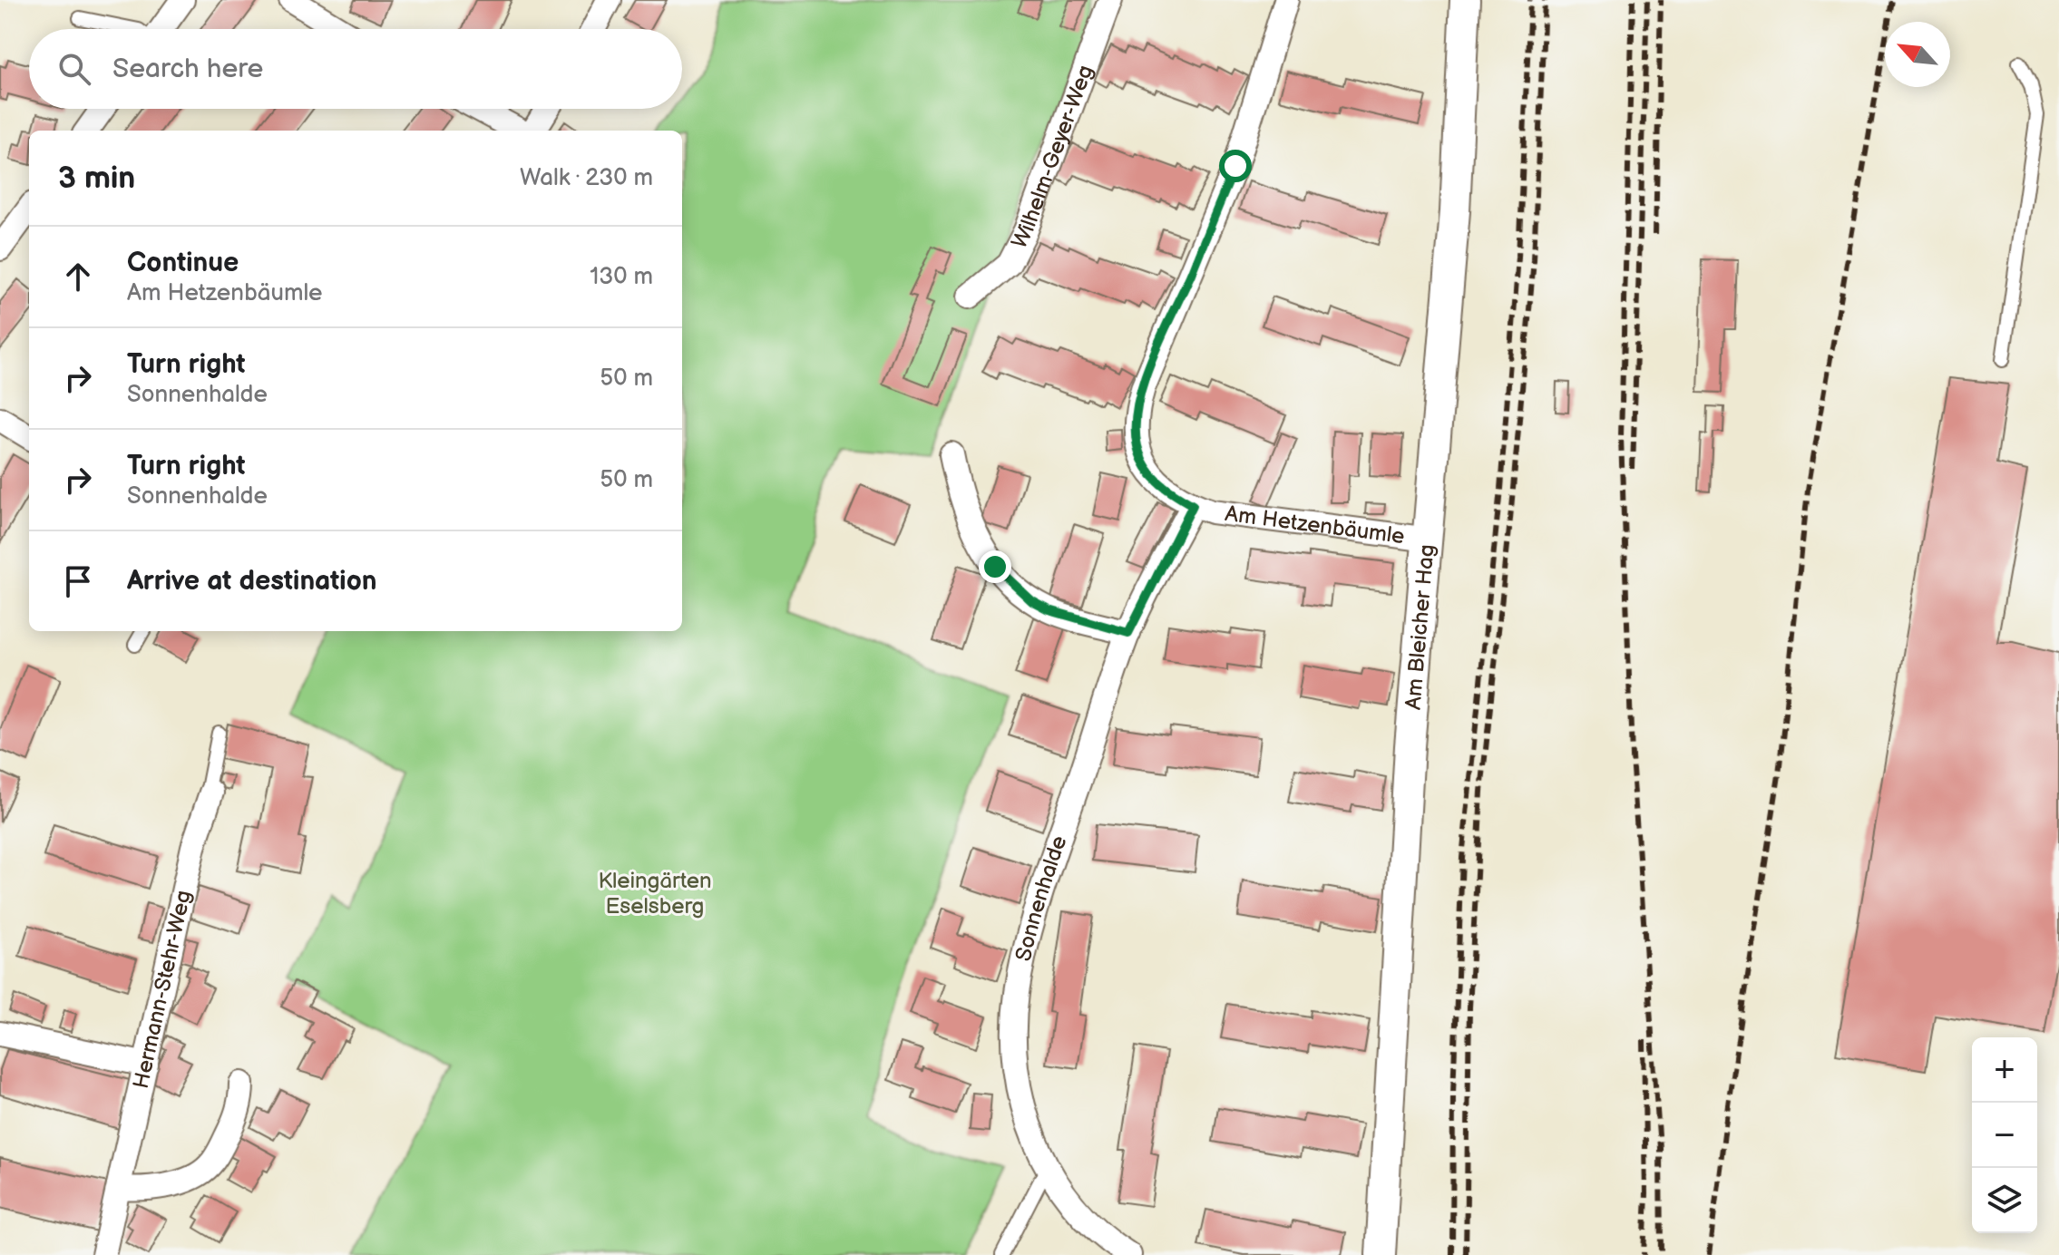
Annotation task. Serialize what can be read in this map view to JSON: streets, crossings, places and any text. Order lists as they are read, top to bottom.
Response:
{
  "streets": {
    "street": [
      "Wilhelm-Geyer-Weg",
      "Am Hetzenbäumle",
      "Am Bleicher Hag",
      "Sonnenhalde",
      "Hermann-Stehr-Weg"
    ]
  },
  "crossings": [
    ["Am Hetzenbäumle", "Am Bleicher Hag"],
    ["Am Hetzenbäumle", "Sonnenhalde"]
  ],
  "parks": ["Kleingärten Eselsberg"],
  "north": "top left",
  "page": {
    "search": "Search here",
    "heading": ["3 min", "Walk · 230 m"],
    "list": [
      ["Continue", "Am Hetzenbäumle", "130 m"],
      ["Turn right", "Sonnenhalde", "50 m"],
      ["Turn right", "Sonnenhalde", "50 m"],
      "Arrive at destination"
    ],
    "map_buttons": ["+", "−"]
  }
}
